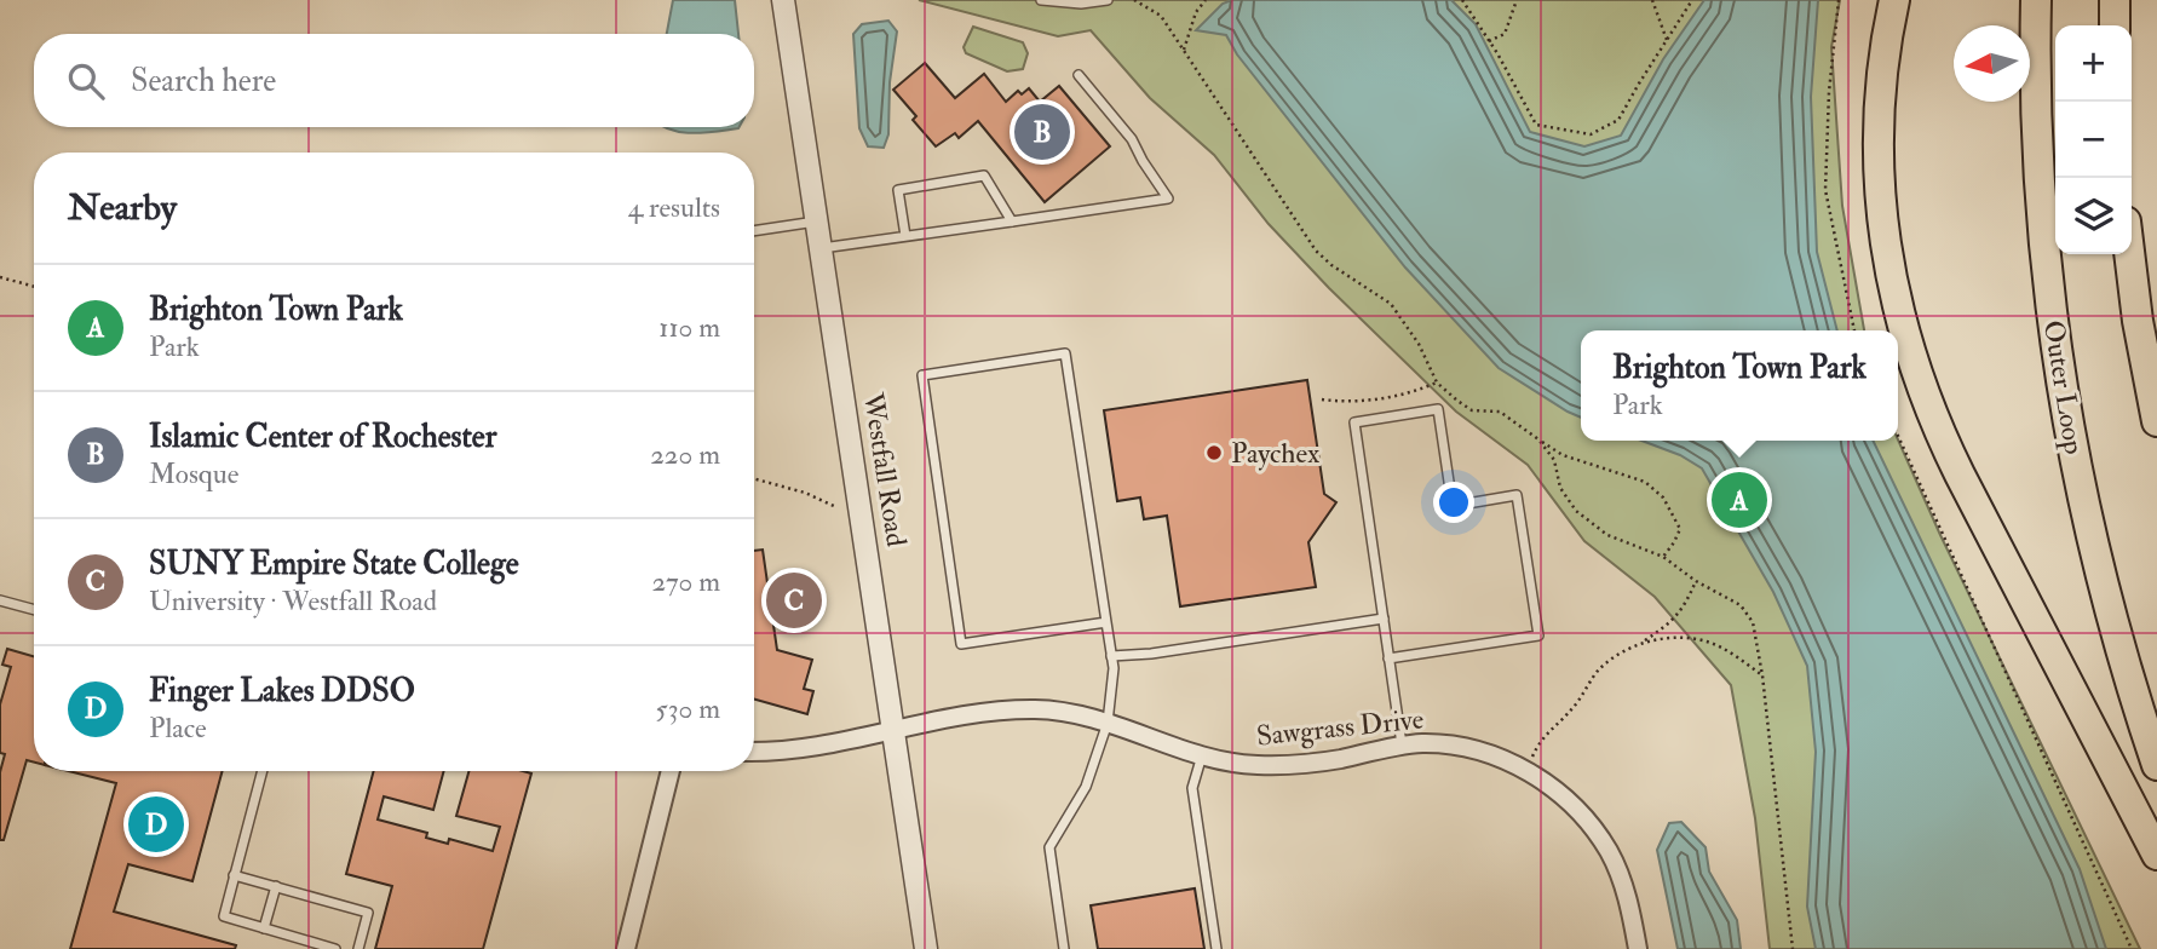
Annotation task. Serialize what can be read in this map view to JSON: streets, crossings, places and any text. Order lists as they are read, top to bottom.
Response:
{
  "streets": {
    "highway": ["Outer Loop"],
    "street": ["Westfall Road", "Sawgrass Drive"]
  },
  "crossings": [
    ["Westfall Road", "Sawgrass Drive"]
  ],
  "places": ["Paychex"],
  "north": "left",
  "page": {
    "map_buttons": ["+", "−"],
    "search": "Search here",
    "pins": [
      "B",
      "A",
      "C",
      "D"
    ],
    "heading": ["Nearby", "4 results"],
    "list": [
      {
        "mark": "A",
        "name": "Brighton Town Park",
        "note": "Park",
        "value": "110 m"
      },
      {
        "mark": "B",
        "name": "Islamic Center of Rochester",
        "note": "Mosque",
        "value": "220 m"
      },
      {
        "mark": "C",
        "name": "SUNY Empire State College",
        "note": "University · Westfall Road",
        "value": "270 m"
      },
      {
        "mark": "D",
        "name": "Finger Lakes DDSO",
        "note": "Place",
        "value": "530 m"
      }
    ],
    "popup": ["Brighton Town Park", "Park"]
  }
}
